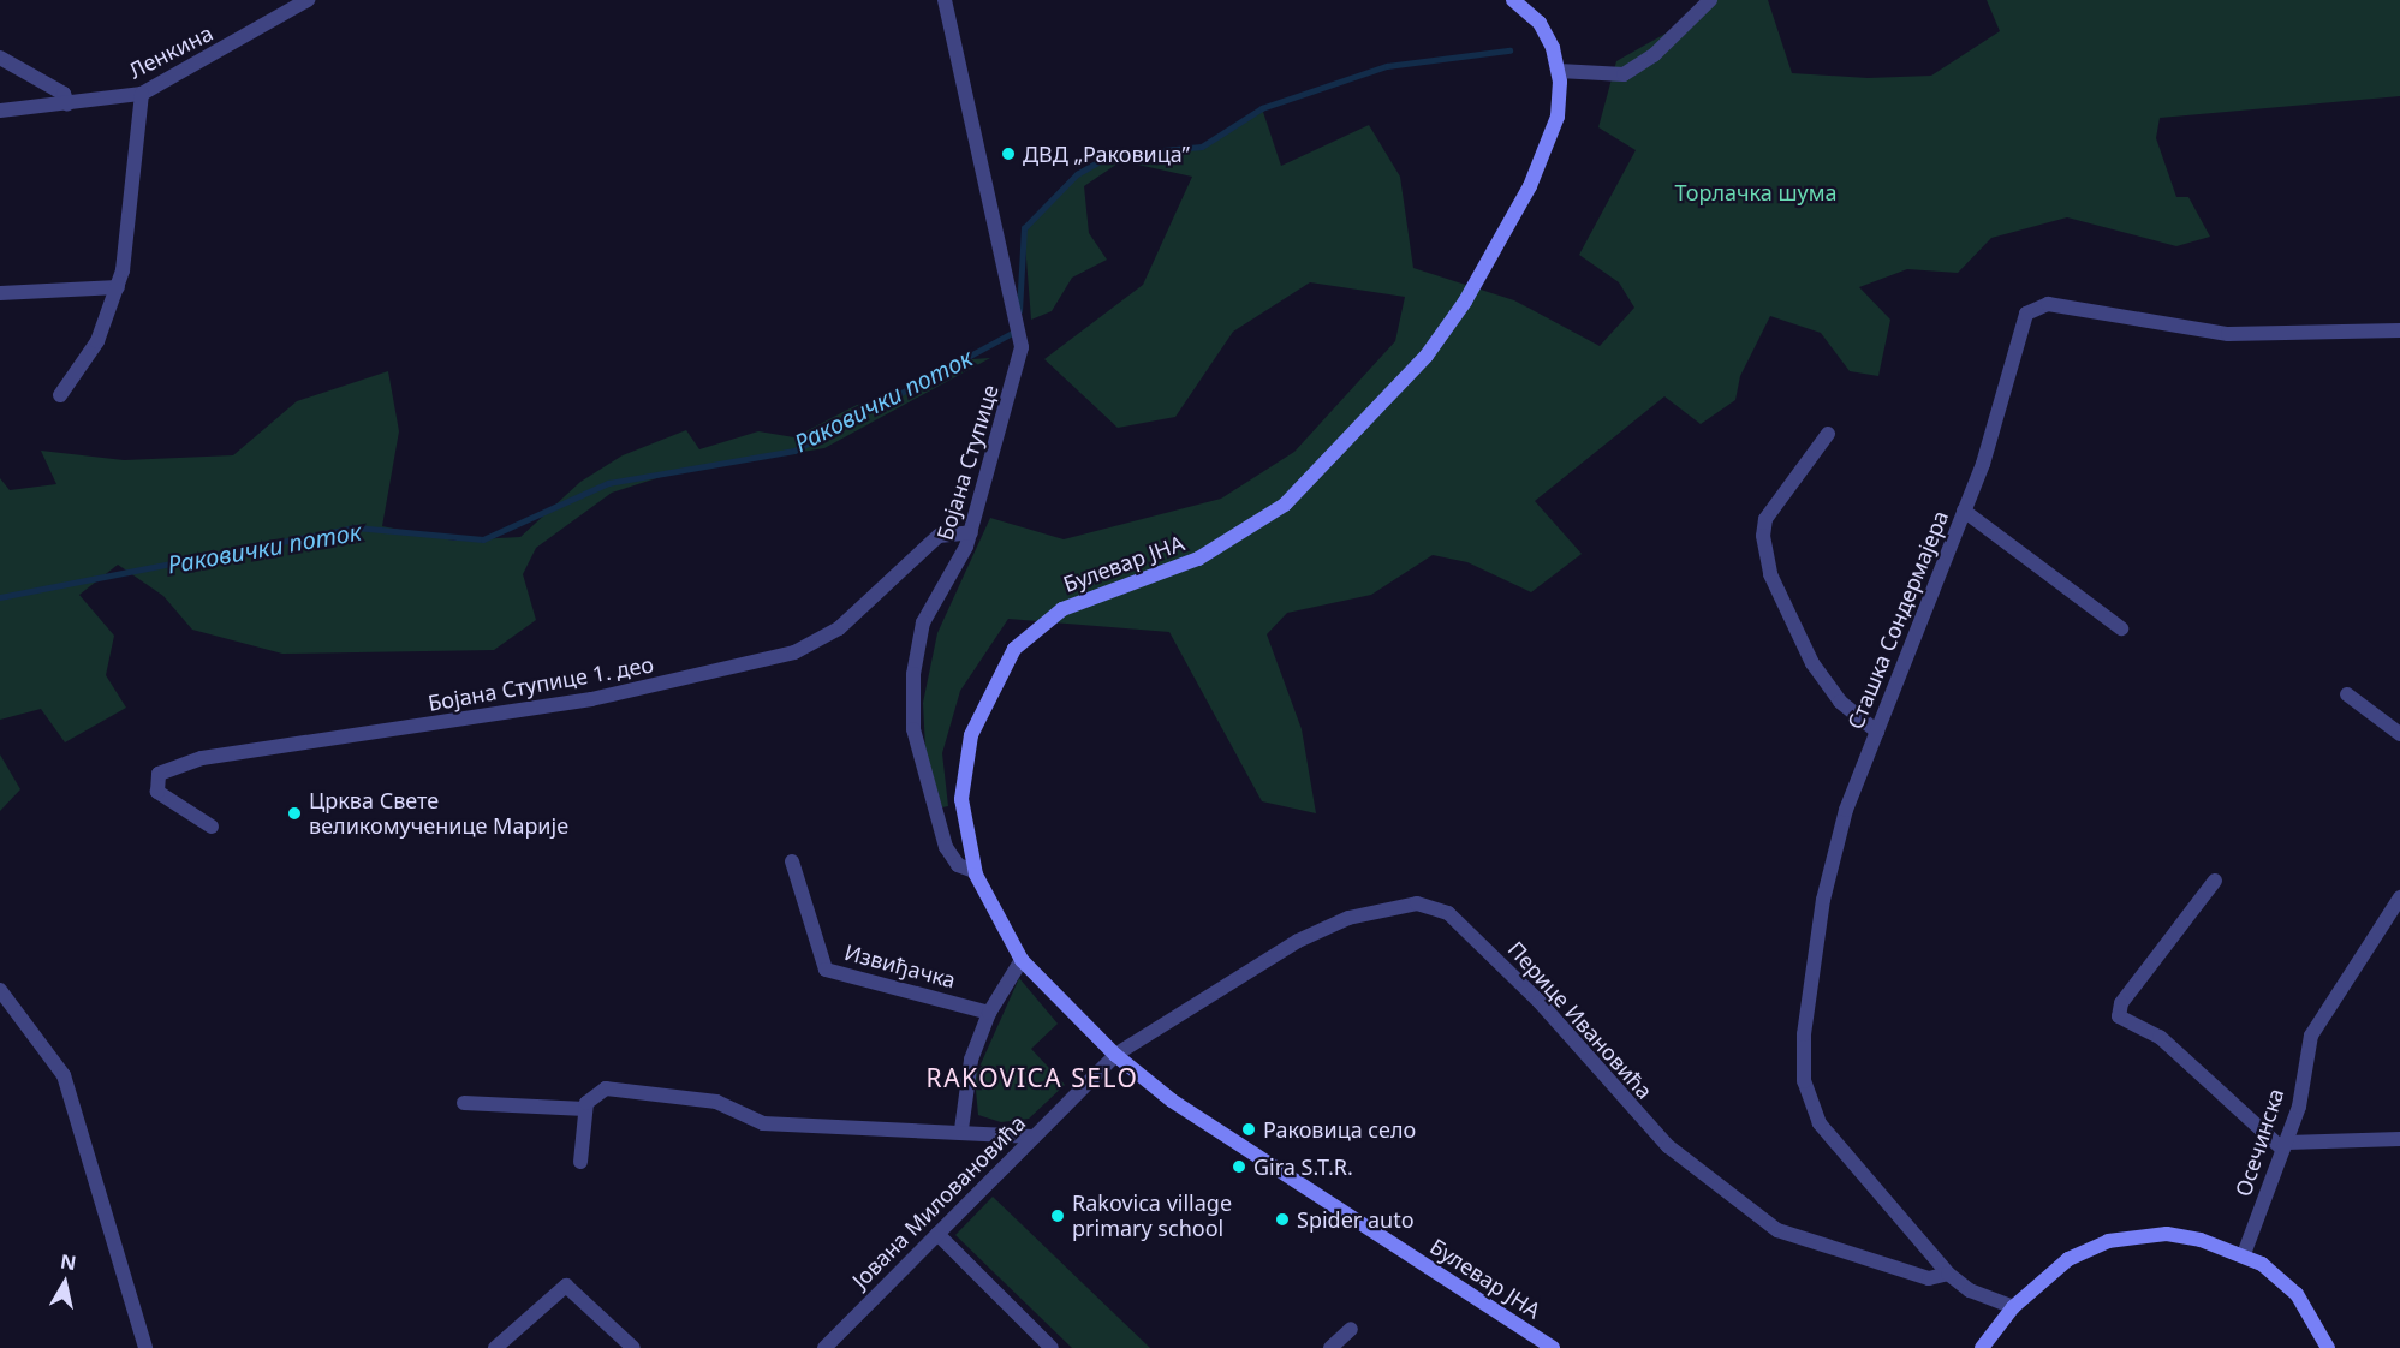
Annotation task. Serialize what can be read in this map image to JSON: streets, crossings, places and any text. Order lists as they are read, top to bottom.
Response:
{
  "streets": {
    "main road": ["Булевар ЈНА"],
    "street": [
      "Ленкина",
      "Бојана Ступице",
      "Сташка Сондермајера",
      "Бојана Ступице 1. део",
      "Извиђачка",
      "Перице Ивановића",
      "Осечинска",
      "Јована Миловановића"
    ]
  },
  "crossings": [
    ["Бојана Ступице", "Булевар ЈНА"],
    ["Бојана Ступице", "Бојана Ступице 1. део"],
    ["Булевар ЈНА", "Перице Ивановића"],
    ["Булевар ЈНА", "Јована Миловановића"],
    ["Сташка Сондермајера", "Перице Ивановића"],
    ["Перице Ивановића", "Јована Миловановића"]
  ],
  "districts": ["RAKOVICA SELO"],
  "water": ["Раковички поток"],
  "parks": ["Торлачка шума"],
  "places": [
    "ДВД „Раковица”",
    "Црква Свете великомученице Марије",
    "Раковица село",
    "Gira S.T.R.",
    "Rakovica village primary school",
    "Spider auto"
  ],
  "north": "top"
}
